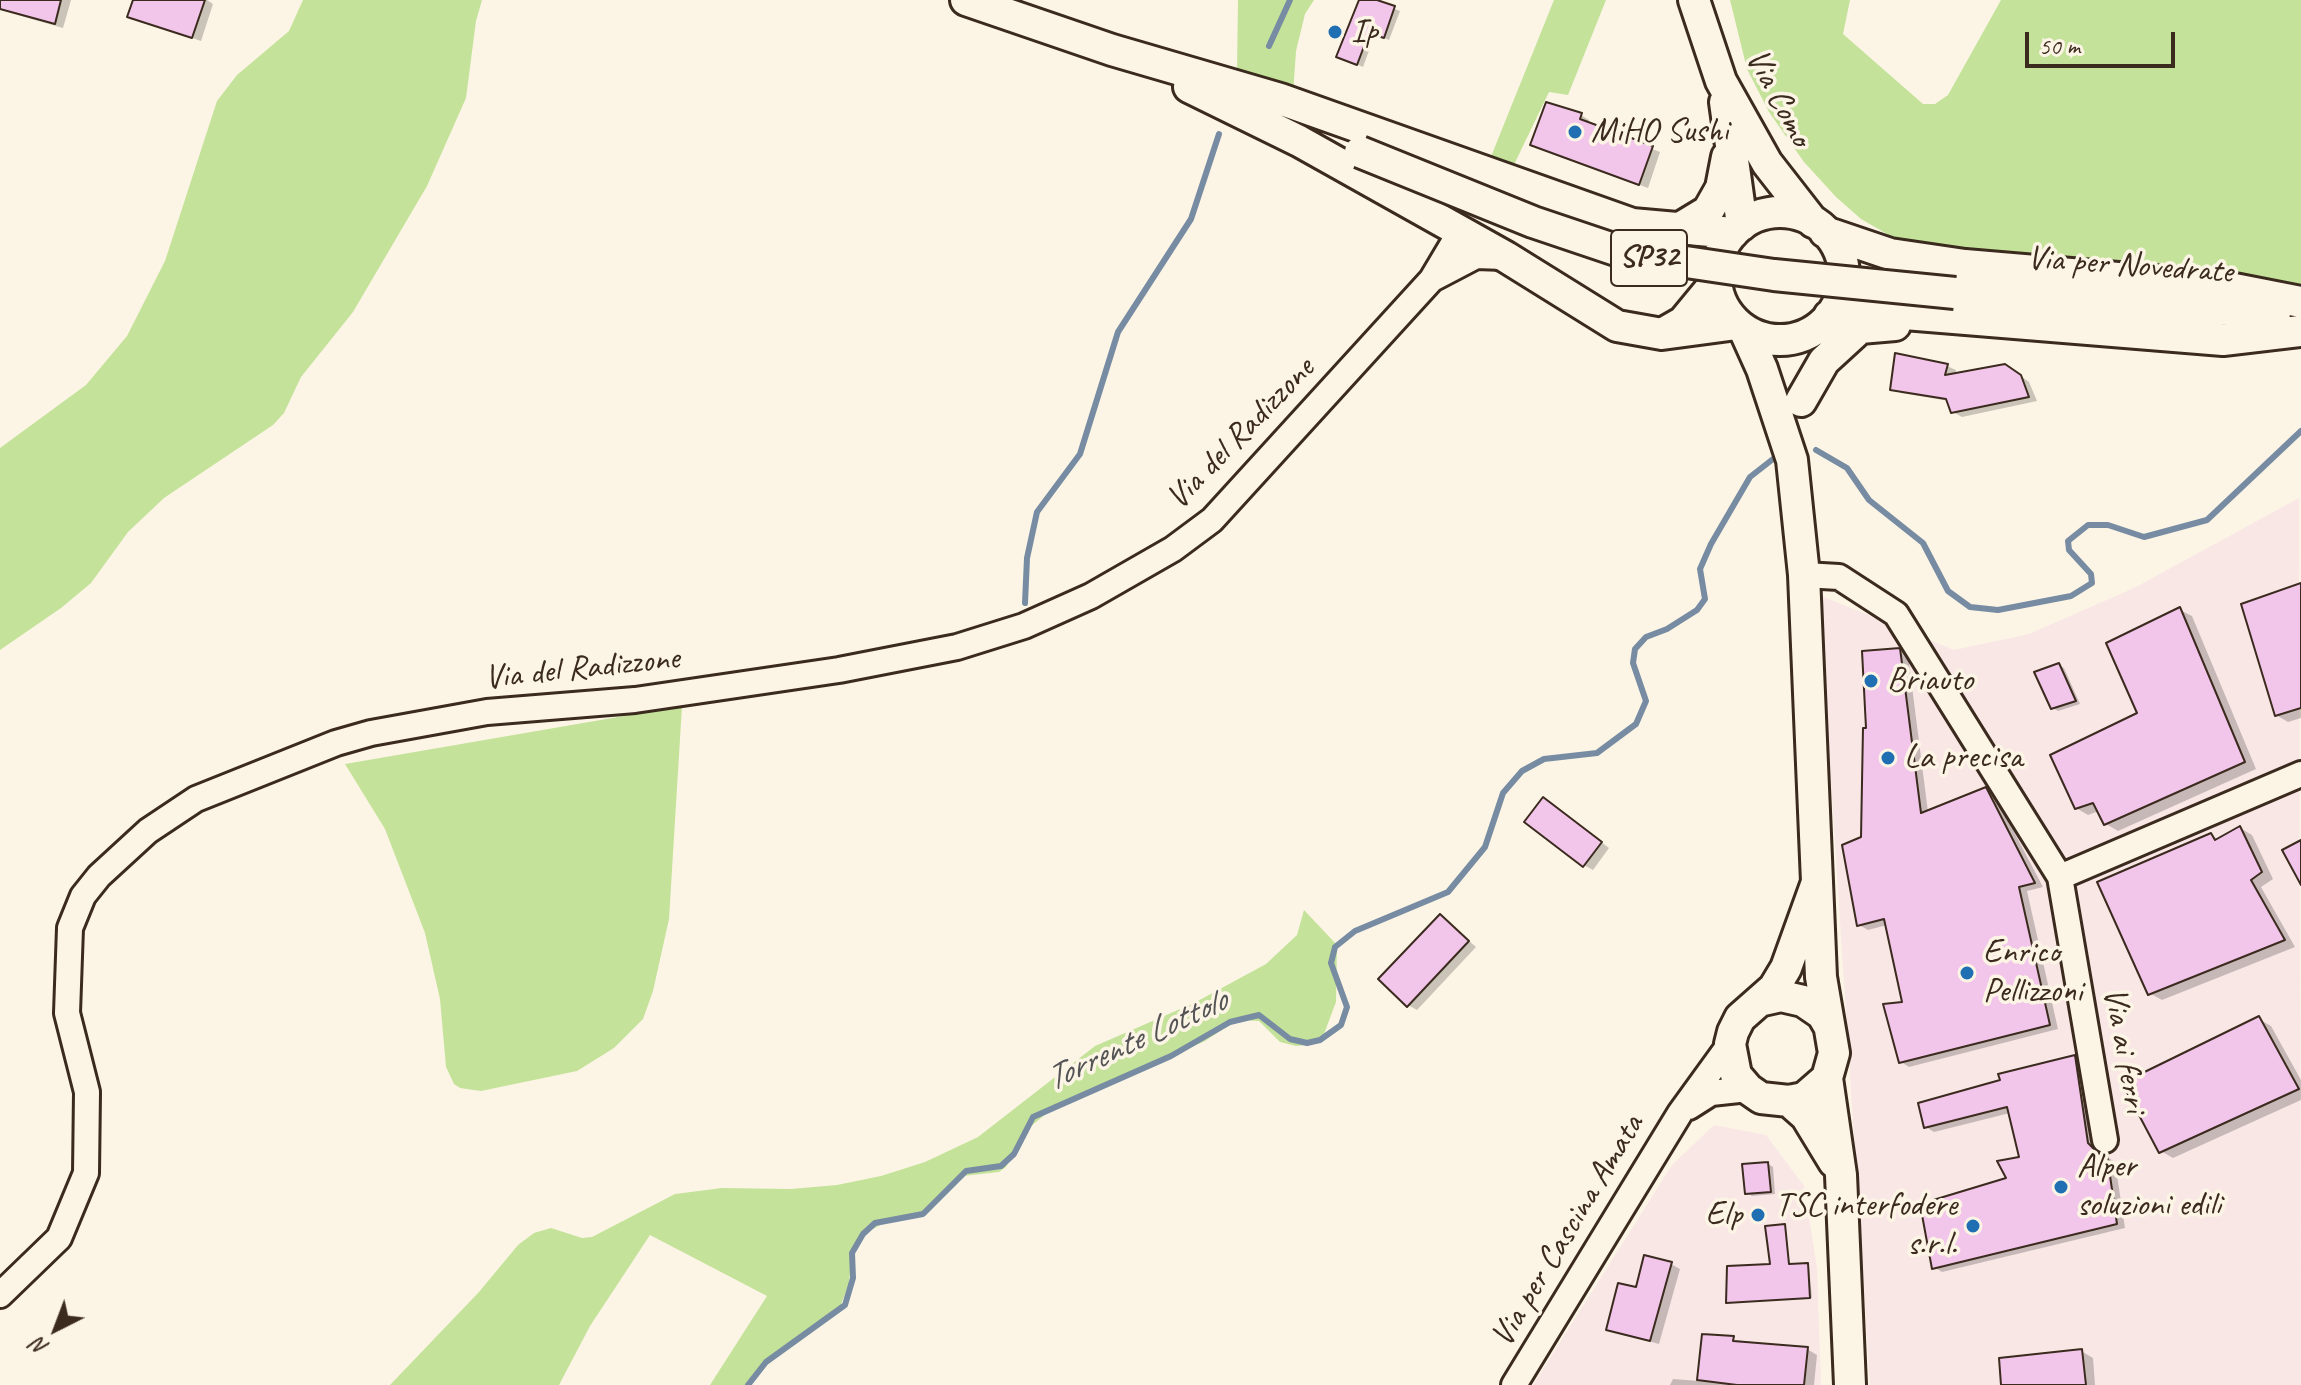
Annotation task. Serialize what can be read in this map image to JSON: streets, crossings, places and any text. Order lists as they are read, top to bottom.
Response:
{
  "streets": {
    "main road": ["Via Como", "SP32", "Via per Novedrate"],
    "street": ["Via del Radizzone", "Via ai ferri", "Via per Cascina Amata"]
  },
  "crossings": [
    ["SP32", "Via per Novedrate"]
  ],
  "water": ["Torrente Lottolo"],
  "places": [
    "Ip",
    "MiHO Sushi",
    "Briauto",
    "La precisa",
    "Enrico Pellizzoni",
    "Alper soluzioni edili",
    "Elp",
    "TSC interfodere s.r.l."
  ],
  "scale_bar": "50 m",
  "north": "bottom left"
}
